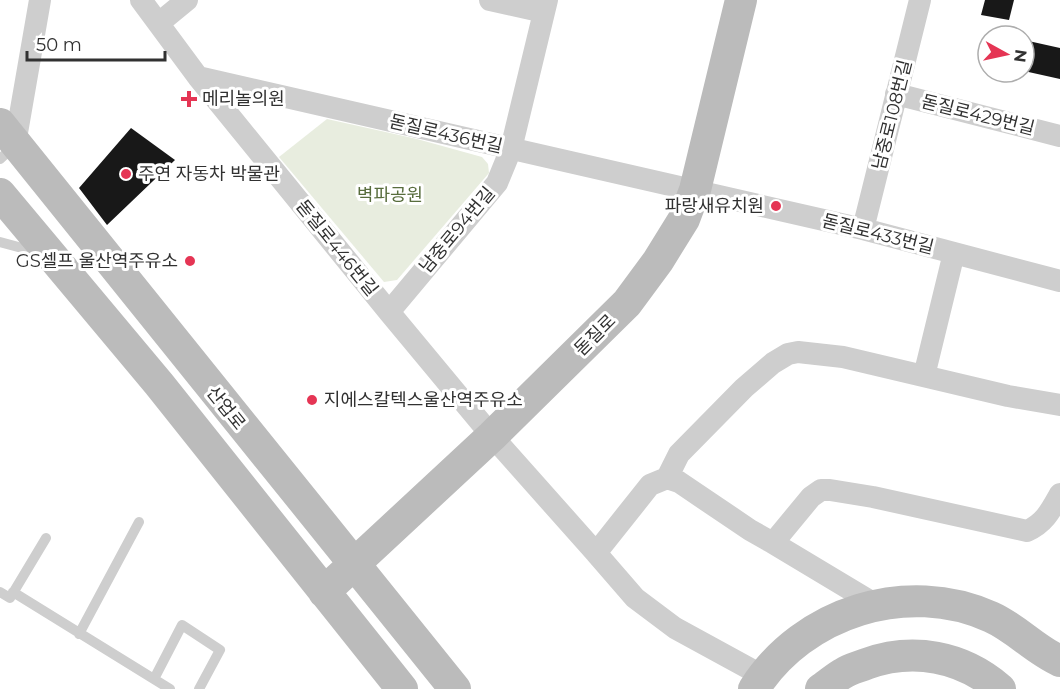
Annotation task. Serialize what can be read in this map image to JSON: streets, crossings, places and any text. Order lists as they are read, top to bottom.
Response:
{
  "streets": {
    "main road": ["돋질로", "산업로"],
    "street": [
      "남중로108번길",
      "돋질로429번길",
      "돋질로436번길",
      "남중로94번길",
      "돋질로433번길",
      "돋질로446번길"
    ]
  },
  "crossings": [
    ["남중로108번길", "돋질로429번길"],
    ["남중로108번길", "돋질로433번길"],
    ["돋질로436번길", "남중로94번길"],
    ["돋질로436번길", "돋질로433번길"],
    ["돋질로436번길", "돋질로446번길"],
    ["돋질로436번길", "돋질로"],
    ["남중로94번길", "돋질로446번길"],
    ["돋질로433번길", "돋질로"],
    ["돋질로446번길", "돋질로"],
    ["돋질로", "산업로"]
  ],
  "parks": ["벽파공원"],
  "places": {
    "health": ["메리놀의원"],
    "other": [
      "주연 자동차 박물관",
      "파랑새유치원",
      "GS셀프 울산역주유소",
      "지에스칼텍스울산역주유소"
    ]
  },
  "scale_bar": "50 m",
  "north": "right"
}
